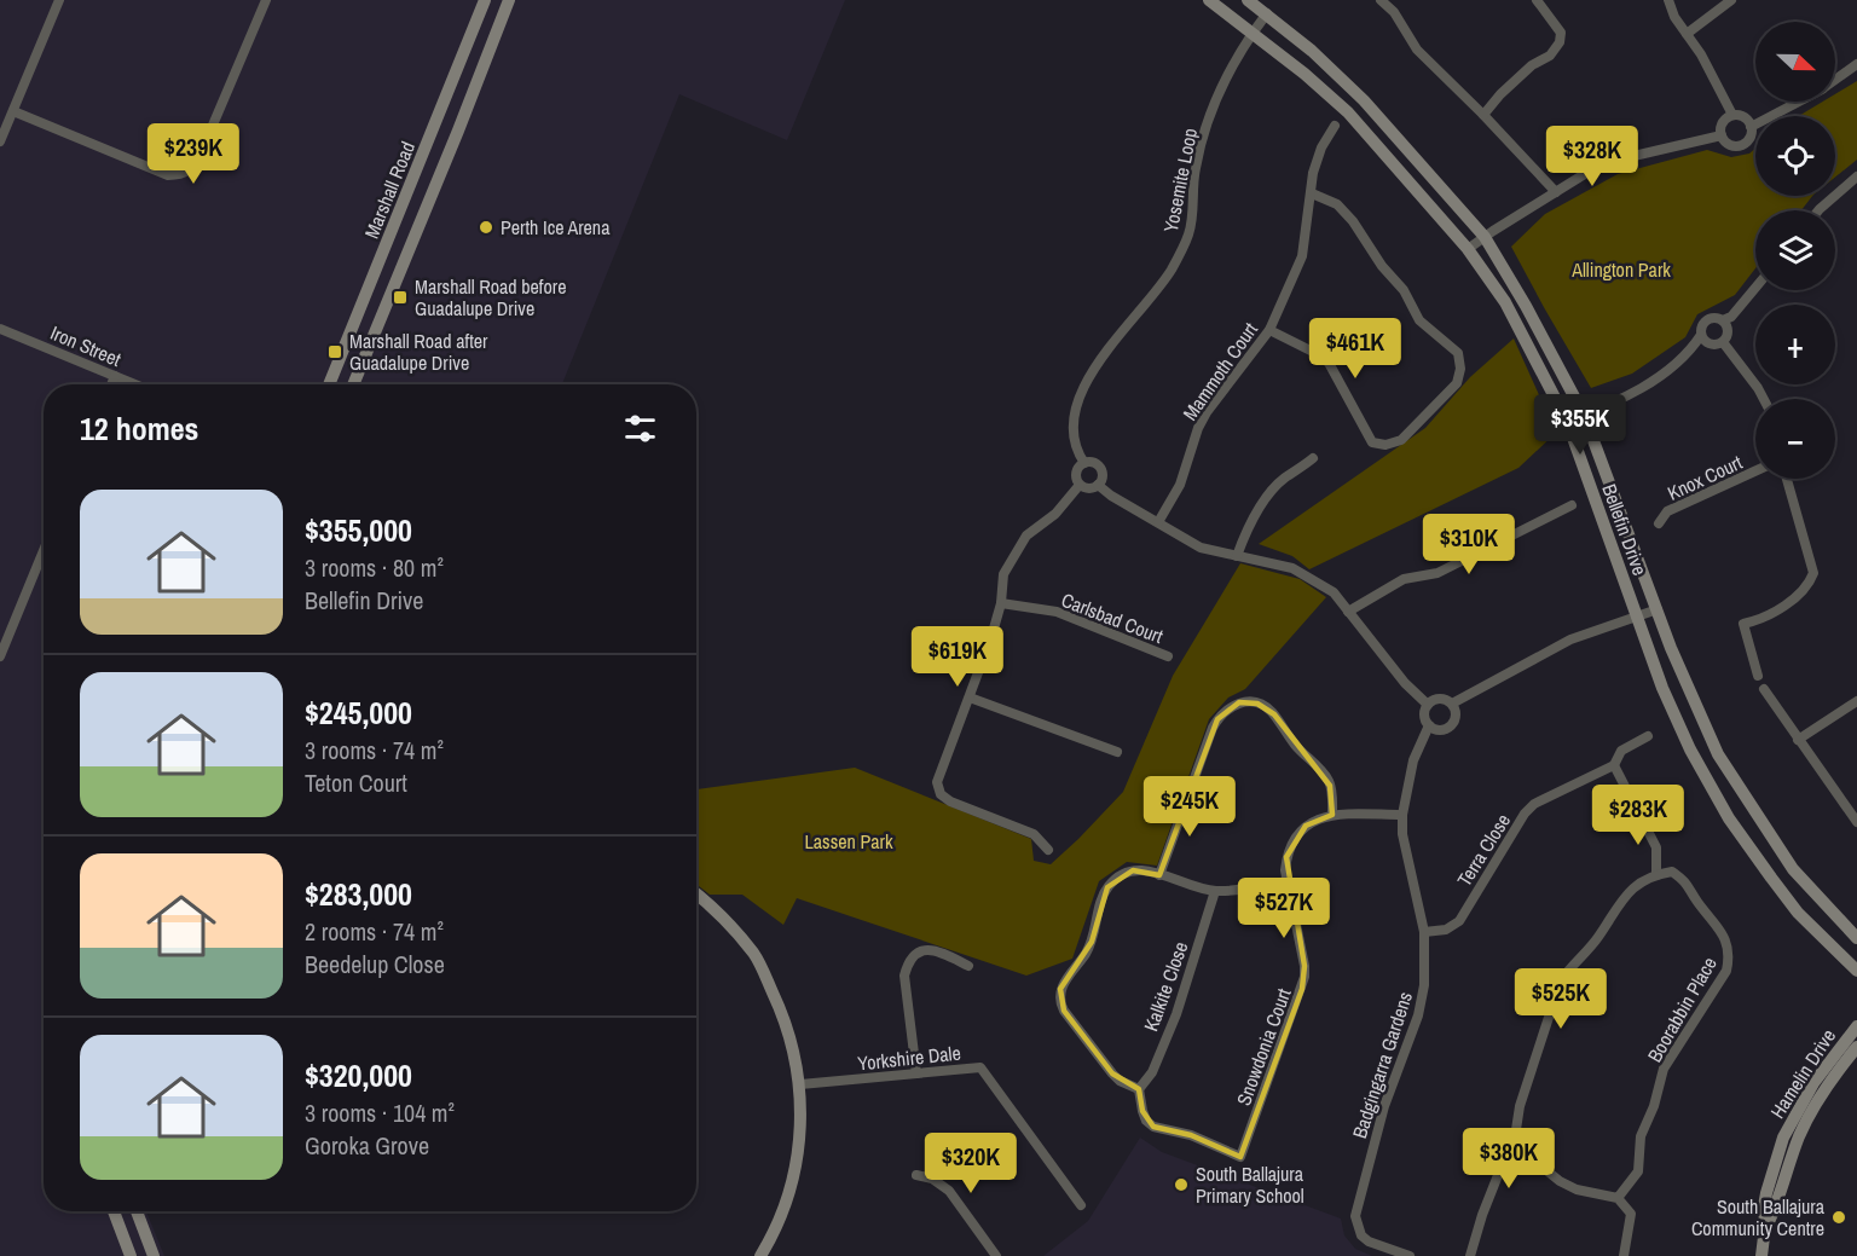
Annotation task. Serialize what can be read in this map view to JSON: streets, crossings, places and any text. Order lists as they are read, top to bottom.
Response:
{
  "streets": {
    "main road": ["Marshall Road", "Bellefin Drive", "Hamelin Drive"],
    "street": [
      "Yosemite Loop",
      "Iron Street",
      "Mammoth Court",
      "Knox Court",
      "Carlsbad Court",
      "Terra Close",
      "Kalkite Close",
      "Boorabbin Place",
      "Snowdonia Court",
      "Yorkshire Dale",
      "Badgingarra Gardens"
    ]
  },
  "crossings": [
    ["Yosemite Loop", "Bellefin Drive"],
    ["Terra Close", "Badgingarra Gardens"],
    ["Kalkite Close", "Snowdonia Court"],
    ["Snowdonia Court", "Badgingarra Gardens"]
  ],
  "parks": ["Allington Park", "Lassen Park"],
  "places": {
    "other": ["Perth Ice Arena", "South Ballajura Primary School", "South Ballajura Community Centre"],
    "transit": ["Marshall Road before Guadalupe Drive", "Marshall Road after Guadalupe Drive"]
  },
  "north": "right",
  "page": {
    "map_buttons": ["+", "−"],
    "price": [
      "$239K",
      "$328K",
      "$461K",
      "$355K",
      "$310K",
      "$619K",
      "$245K",
      "$283K",
      "$527K",
      "$525K",
      "$380K",
      "$320K"
    ],
    "heading": "12 homes",
    "list": [
      {
        "name": "$355,000",
        "note": "3 rooms · 80 m² · Bellefin Drive"
      },
      {
        "name": "$245,000",
        "note": "3 rooms · 74 m² · Teton Court"
      },
      {
        "name": "$283,000",
        "note": "2 rooms · 74 m² · Beedelup Close"
      },
      {
        "name": "$320,000",
        "note": "3 rooms · 104 m² · Goroka Grove"
      }
    ]
  }
}
